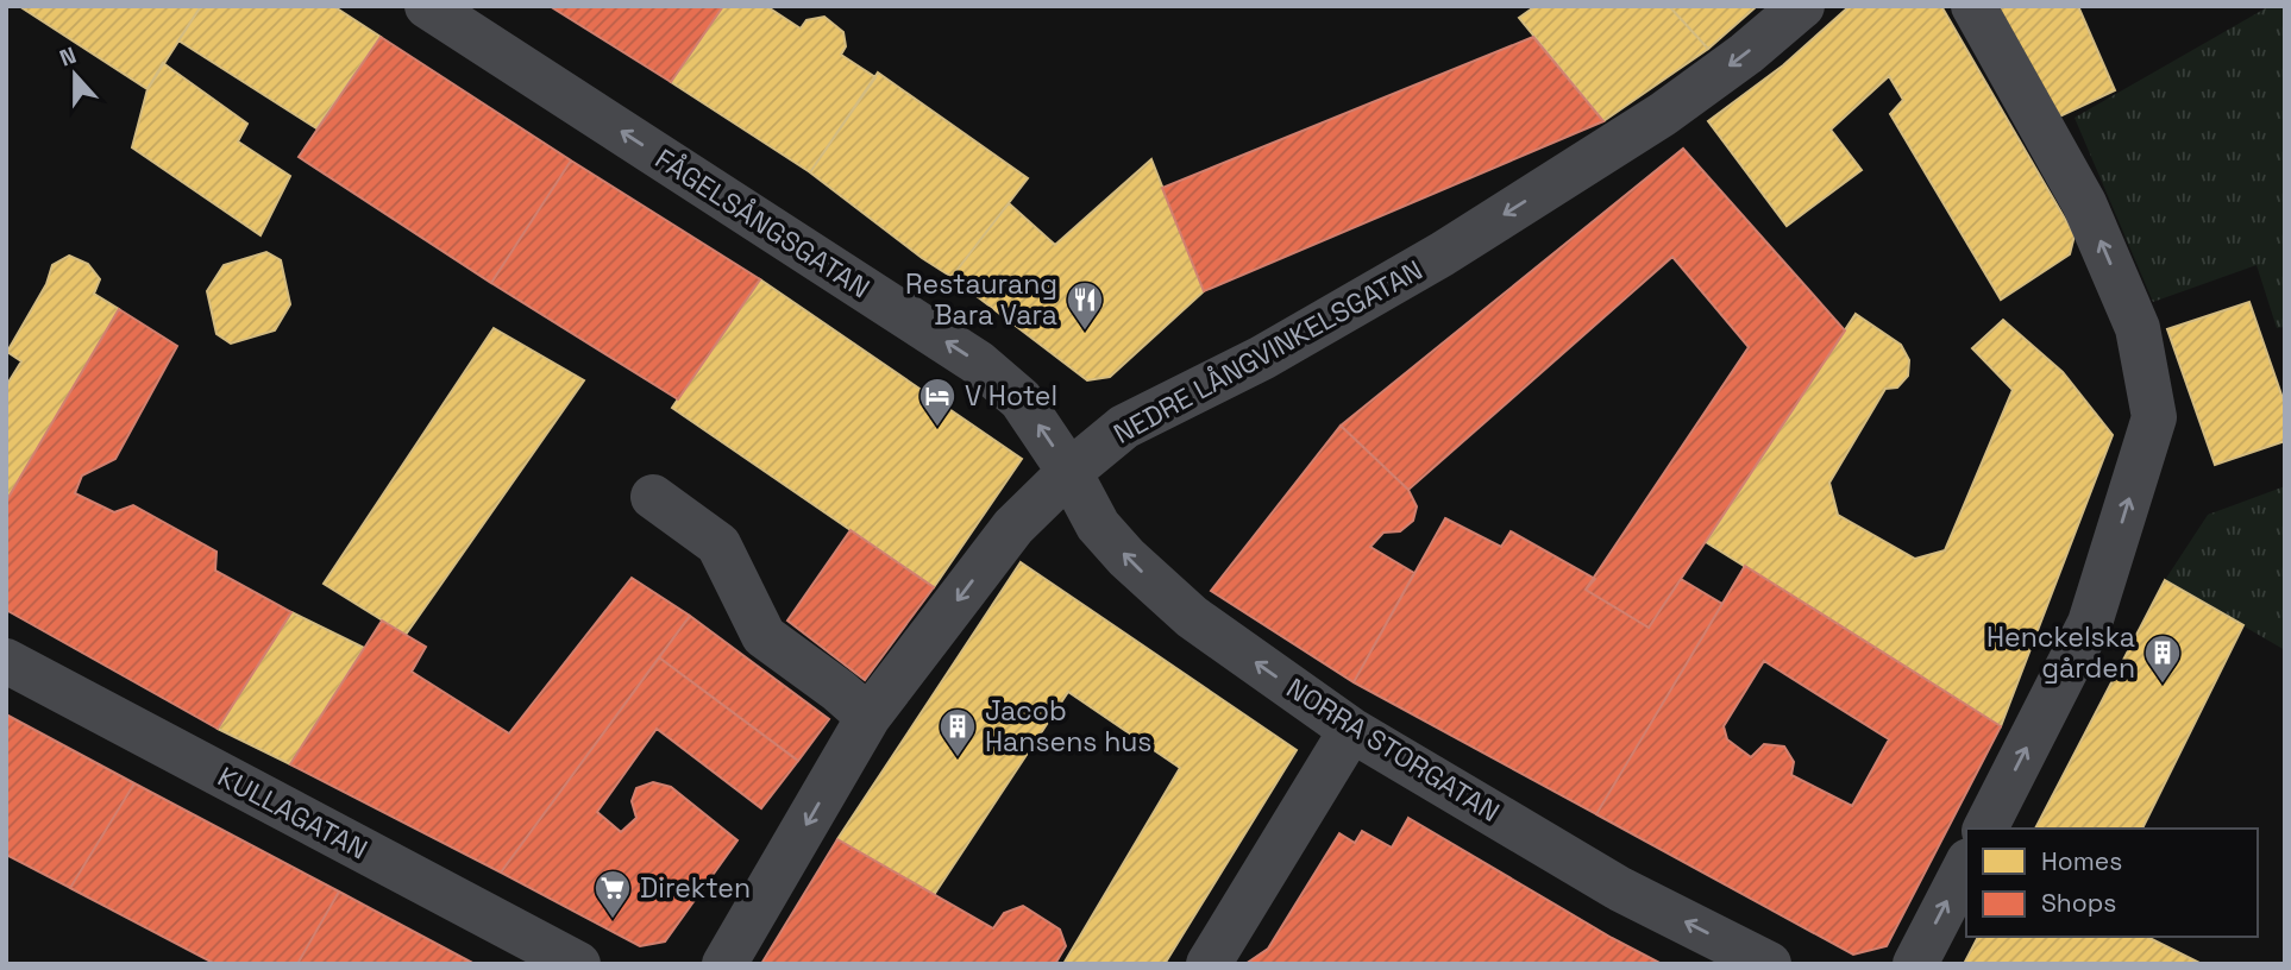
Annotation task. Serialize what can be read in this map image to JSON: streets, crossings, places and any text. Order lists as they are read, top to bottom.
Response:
{
  "streets": {
    "street": [
      "FÅGELSÅNGSGATAN",
      "NEDRE LÅNGVINKELSGATAN",
      "NORRA STORGATAN",
      "KULLAGATAN"
    ]
  },
  "crossings": [
    ["FÅGELSÅNGSGATAN", "NEDRE LÅNGVINKELSGATAN"],
    ["FÅGELSÅNGSGATAN", "NORRA STORGATAN"],
    ["NEDRE LÅNGVINKELSGATAN", "NORRA STORGATAN"]
  ],
  "one_way": ["FÅGELSÅNGSGATAN", "NEDRE LÅNGVINKELSGATAN", "NORRA STORGATAN"],
  "places": {
    "restaurant": ["Restaurang Bara Vara"],
    "hotel": ["V Hotel"],
    "building": ["Henckelska gården", "Jacob Hansens hus"],
    "supermarket": ["Direkten"]
  },
  "legend": ["Homes", "Shops"],
  "north": "top"
}
